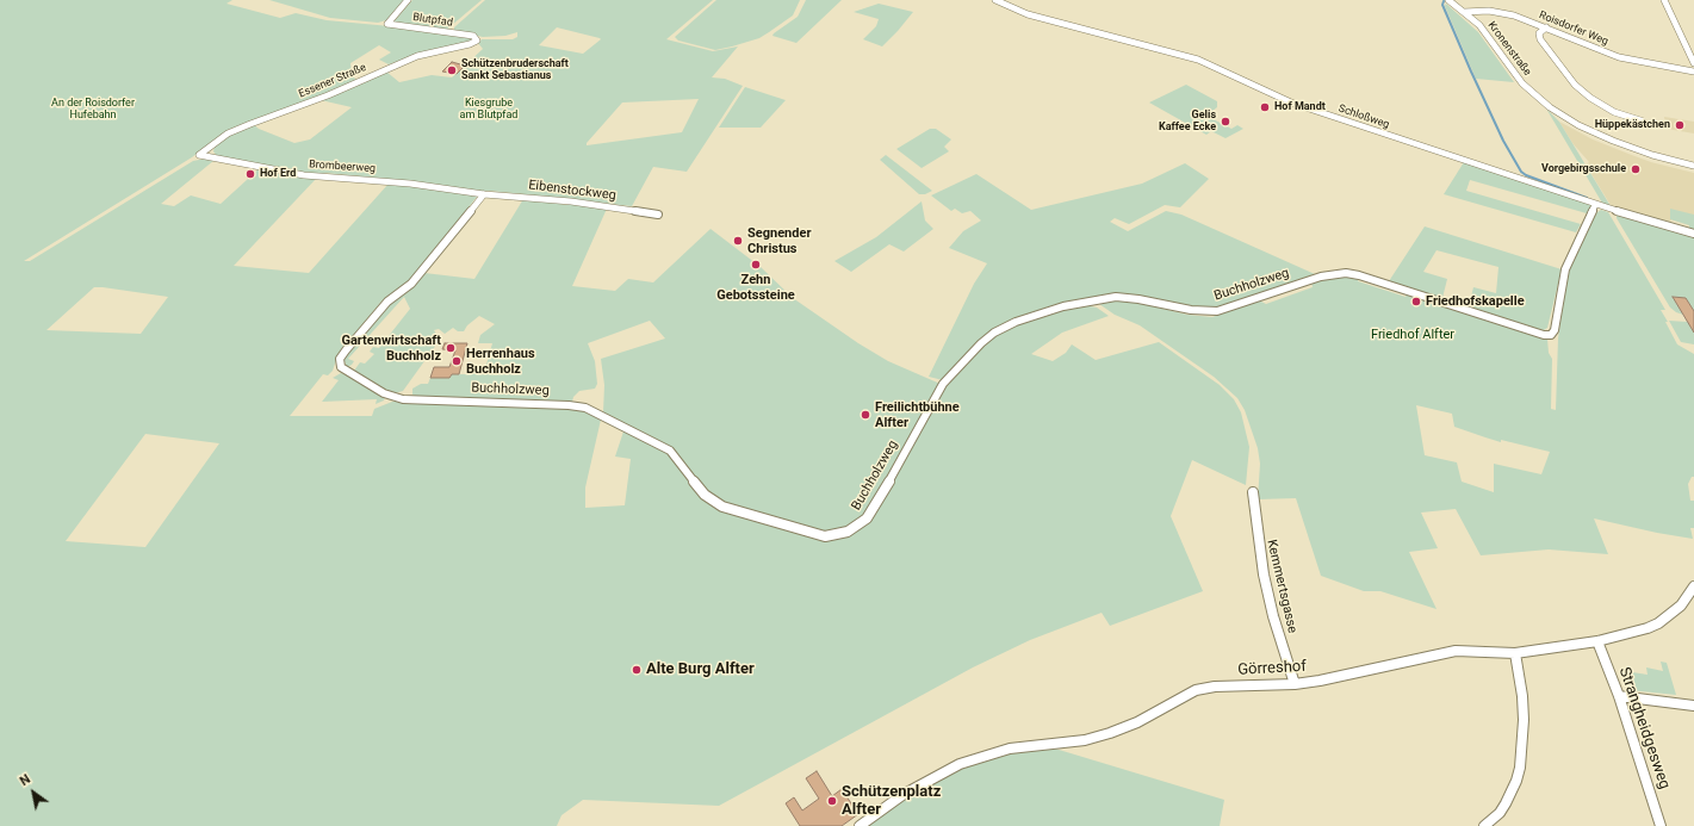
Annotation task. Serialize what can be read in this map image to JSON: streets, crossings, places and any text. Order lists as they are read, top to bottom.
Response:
{
  "streets": {
    "street": [
      "Blutpfad",
      "Roisdorfer Weg",
      "Kronenstraße",
      "Essener Straße",
      "Schloßweg",
      "Brombeerweg",
      "Eibenstockweg",
      "Buchholzweg",
      "Kemmertsgasse",
      "Görreshof",
      "Strangheidgesweg"
    ]
  },
  "crossings": [
    ["Blutpfad", "Essener Straße"],
    ["Roisdorfer Weg", "Kronenstraße"],
    ["Essener Straße", "Brombeerweg"],
    ["Schloßweg", "Buchholzweg"],
    ["Brombeerweg", "Eibenstockweg"],
    ["Brombeerweg", "Buchholzweg"],
    ["Eibenstockweg", "Buchholzweg"],
    ["Kemmertsgasse", "Görreshof"],
    ["Görreshof", "Strangheidgesweg"]
  ],
  "parks": ["An der Roisdorfer Hufebahn", "Kiesgrube am Blutpfad", "Friedhof Alfter"],
  "places": [
    "Schützenbruderschaft Sankt Sebastianus",
    "Hof Mandt",
    "Gelis Kaffee Ecke",
    "Hüppekästchen",
    "Vorgebirgsschule",
    "Hof Erd",
    "Segnender Christus",
    "Zehn Gebotssteine",
    "Friedhofskapelle",
    "Gartenwirtschaft Buchholz",
    "Herrenhaus Buchholz",
    "Freilichtbühne Alfter",
    "Alte Burg Alfter",
    "Schützenplatz Alfter"
  ],
  "north": "top left"
}
